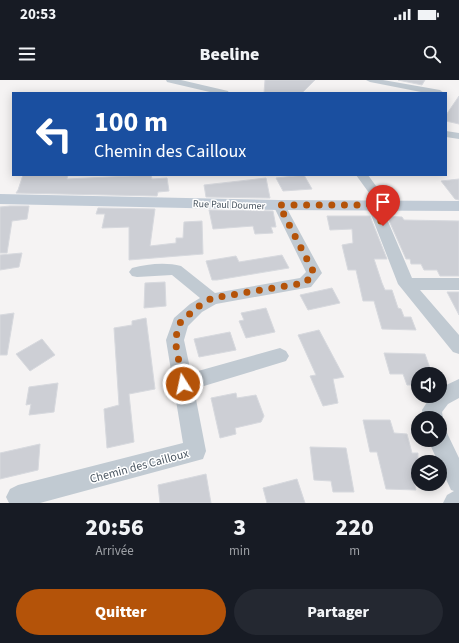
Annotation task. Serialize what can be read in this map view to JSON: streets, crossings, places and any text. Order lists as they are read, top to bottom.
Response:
{
  "streets": {
    "street": ["Rue Paul Doumer", "Chemin des Cailloux"]
  },
  "crossings": [
    ["Rue Paul Doumer", "Chemin des Cailloux"]
  ],
  "page": {
    "status": "20:53",
    "header": "Beeline",
    "turn": ["100 m", "Chemin des Cailloux"],
    "eta": [
      "20:56",
      "Arrivée",
      "3",
      "min",
      "220",
      "m"
    ],
    "buttons": ["Quitter", "Partager"]
  }
}
